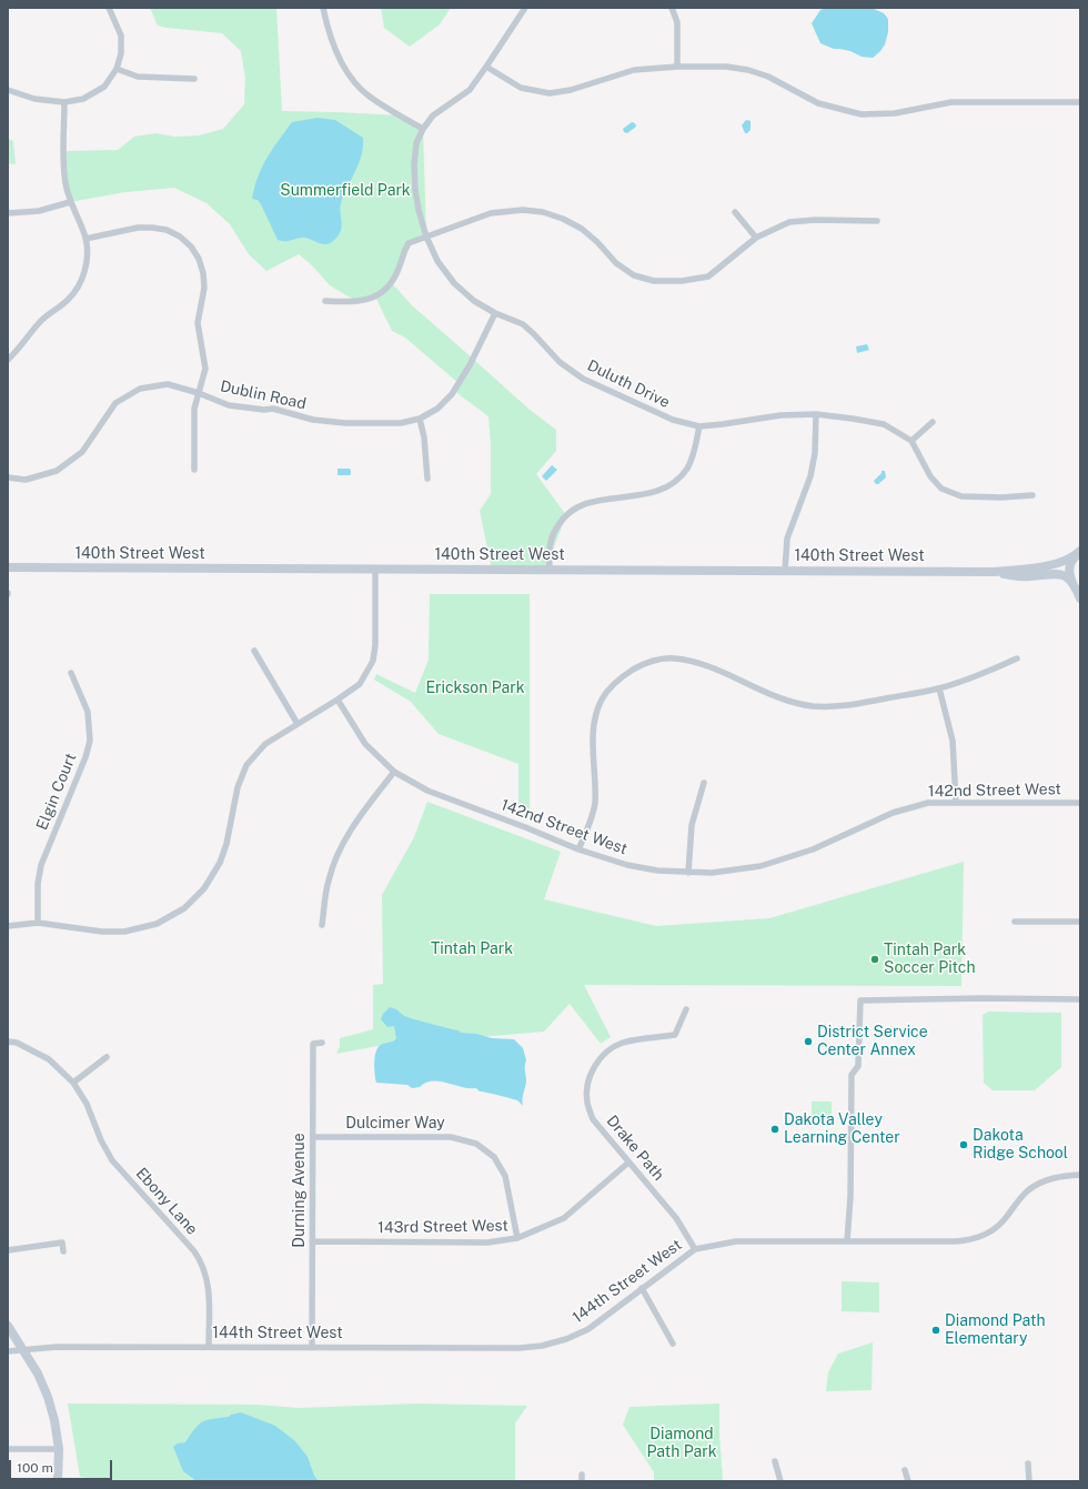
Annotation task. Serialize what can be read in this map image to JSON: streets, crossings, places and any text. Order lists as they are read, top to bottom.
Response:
{
  "streets": {
    "street": [
      "Duluth Drive",
      "Dublin Road",
      "140th Street West",
      "142nd Street West",
      "Elgin Court",
      "Dulcimer Way",
      "Drake Path",
      "Durning Avenue",
      "Ebony Lane",
      "143rd Street West",
      "144th Street West"
    ]
  },
  "crossings": [
    ["Duluth Drive", "Dublin Road"],
    ["Dulcimer Way", "Durning Avenue"],
    ["Dulcimer Way", "143rd Street West"],
    ["Drake Path", "143rd Street West"],
    ["Drake Path", "144th Street West"],
    ["Durning Avenue", "143rd Street West"],
    ["Durning Avenue", "144th Street West"],
    ["Ebony Lane", "144th Street West"]
  ],
  "parks": [
    "Summerfield Park",
    "Erickson Park",
    "Tintah Park",
    "Diamond Path Park"
  ],
  "places": [
    "Tintah Park Soccer Pitch",
    "District Service Center Annex",
    "Dakota Valley Learning Center",
    "Dakota Ridge School",
    "Diamond Path Elementary"
  ],
  "scale_bar": "100 m"
}
